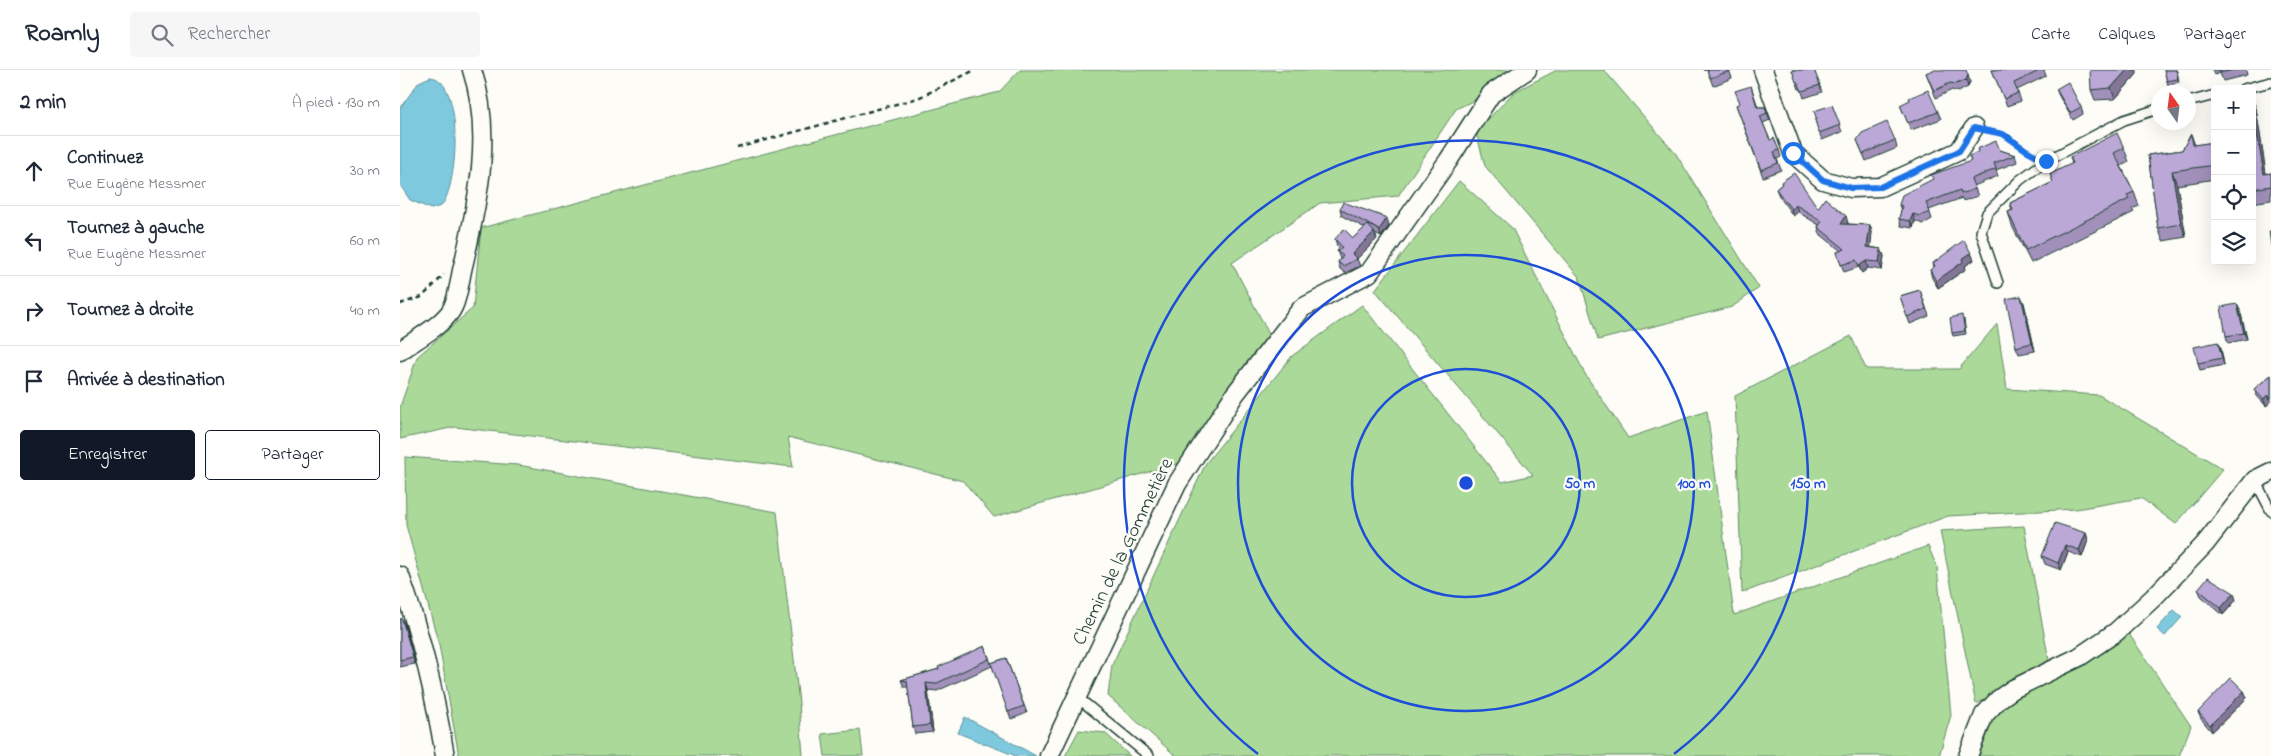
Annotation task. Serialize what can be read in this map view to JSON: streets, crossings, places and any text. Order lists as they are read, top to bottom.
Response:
{
  "streets": {
    "street": ["Chemin de la Gommetière"]
  },
  "north": "top",
  "page": {
    "header": "Roamly",
    "search": "Rechercher",
    "nav": ["Carte", "Calques", "Partager"],
    "heading": ["2 min", "À pied · 130 m"],
    "map_buttons": ["+", "−"],
    "list": [
      ["Continuez", "Rue Eugène Messmer", "30 m"],
      ["Tournez à gauche", "Rue Eugène Messmer", "60 m"],
      ["Tournez à droite", "40 m"],
      "Arrivée à destination"
    ],
    "buttons": ["Enregistrer", "Partager"]
  },
  "rings": ["50 m", "100 m", "150 m"]
}
